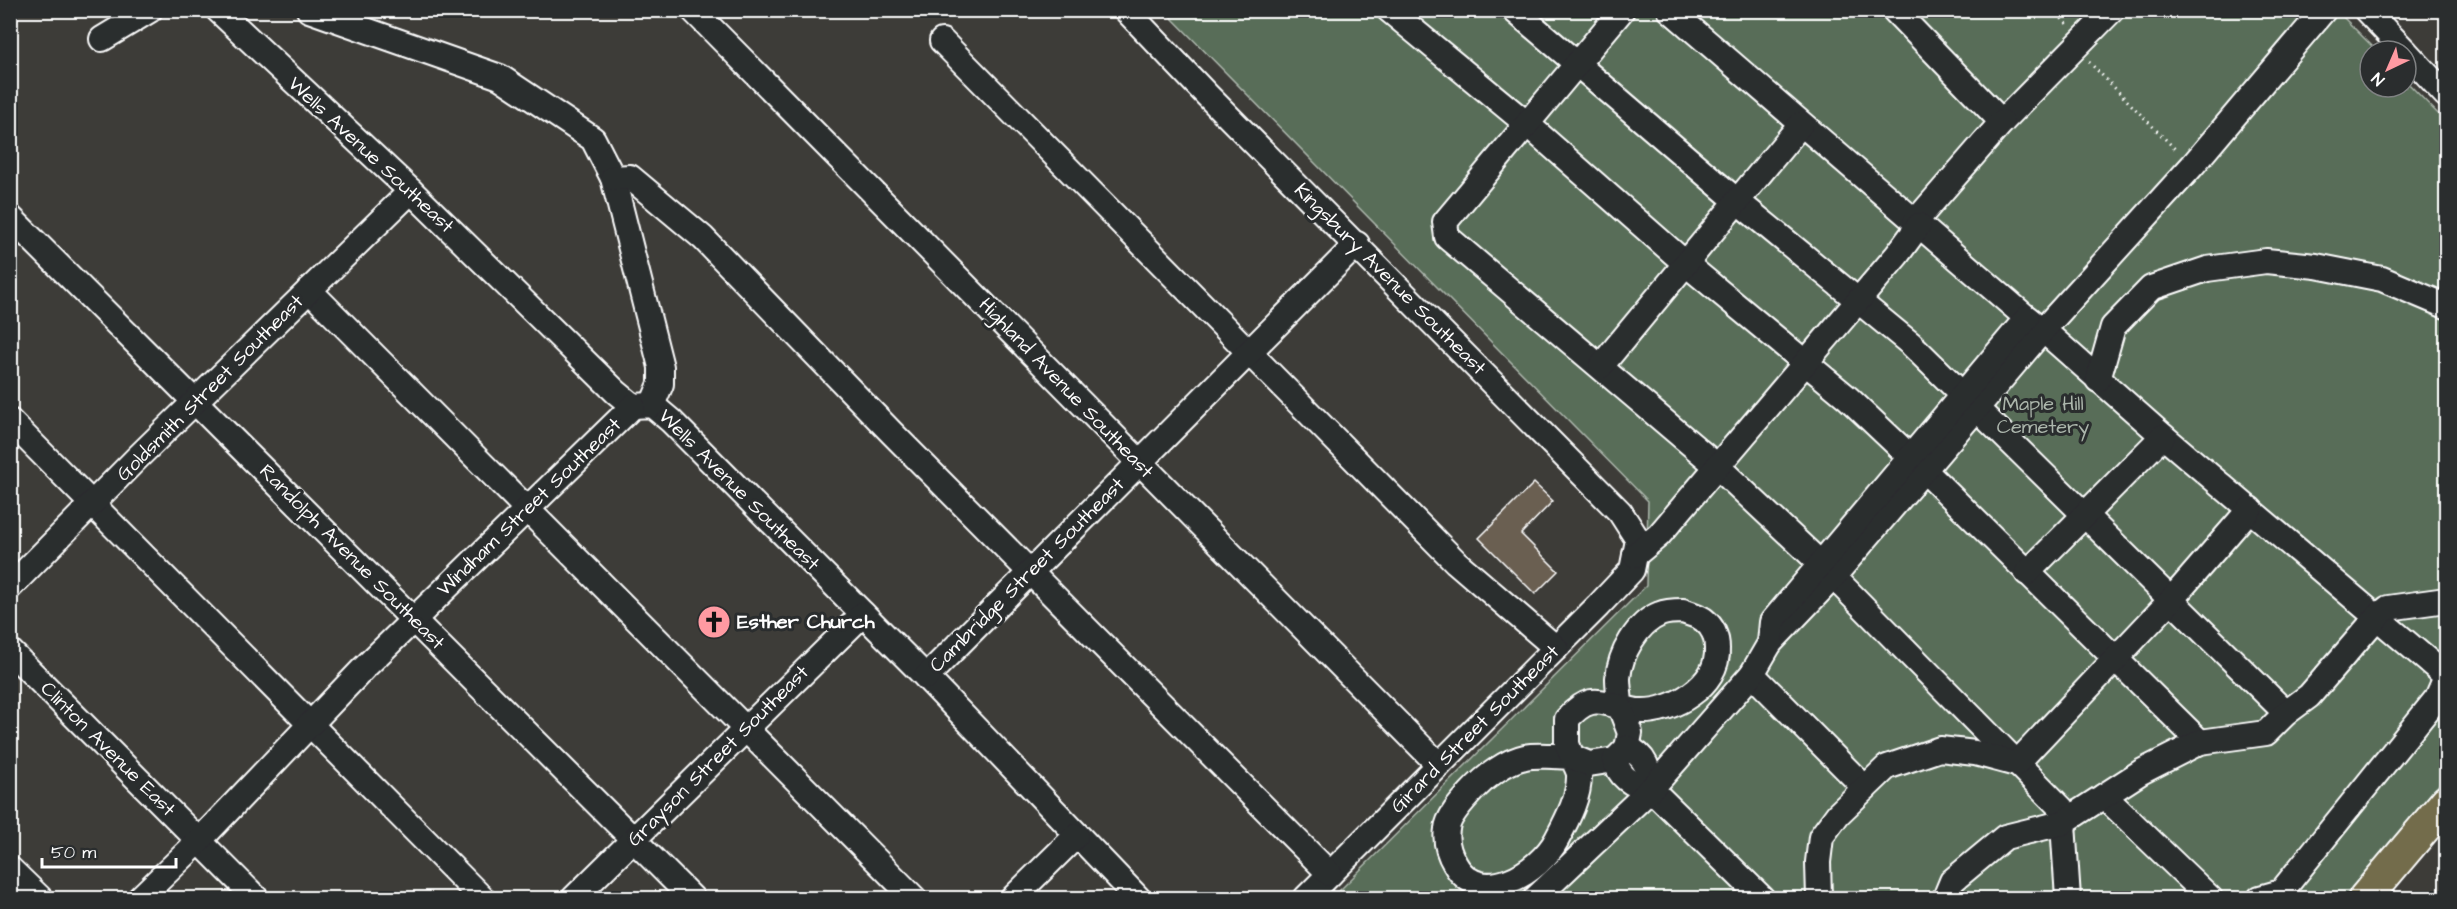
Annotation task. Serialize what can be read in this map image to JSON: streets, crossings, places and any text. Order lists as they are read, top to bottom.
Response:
{
  "streets": {
    "street": [
      "Wells Avenue Southeast",
      "Kingsbury Avenue Southeast",
      "Goldsmith Street Southeast",
      "Highland Avenue Southeast",
      "Windham Street Southeast",
      "Randolph Avenue Southeast",
      "Cambridge Street Southeast",
      "Girard Street Southeast",
      "Clinton Avenue East",
      "Grayson Street Southeast"
    ]
  },
  "crossings": [
    ["Wells Avenue Southeast", "Goldsmith Street Southeast"],
    ["Wells Avenue Southeast", "Windham Street Southeast"],
    ["Wells Avenue Southeast", "Cambridge Street Southeast"],
    ["Wells Avenue Southeast", "Grayson Street Southeast"],
    ["Kingsbury Avenue Southeast", "Cambridge Street Southeast"],
    ["Kingsbury Avenue Southeast", "Girard Street Southeast"],
    ["Goldsmith Street Southeast", "Randolph Avenue Southeast"],
    ["Highland Avenue Southeast", "Cambridge Street Southeast"],
    ["Highland Avenue Southeast", "Girard Street Southeast"],
    ["Windham Street Southeast", "Randolph Avenue Southeast"],
    ["Windham Street Southeast", "Clinton Avenue East"],
    ["Randolph Avenue Southeast", "Grayson Street Southeast"]
  ],
  "parks": ["Maple Hill Cemetery"],
  "places": {
    "church": ["Esther Church"]
  },
  "scale_bar": "50 m",
  "north": "bottom left"
}
